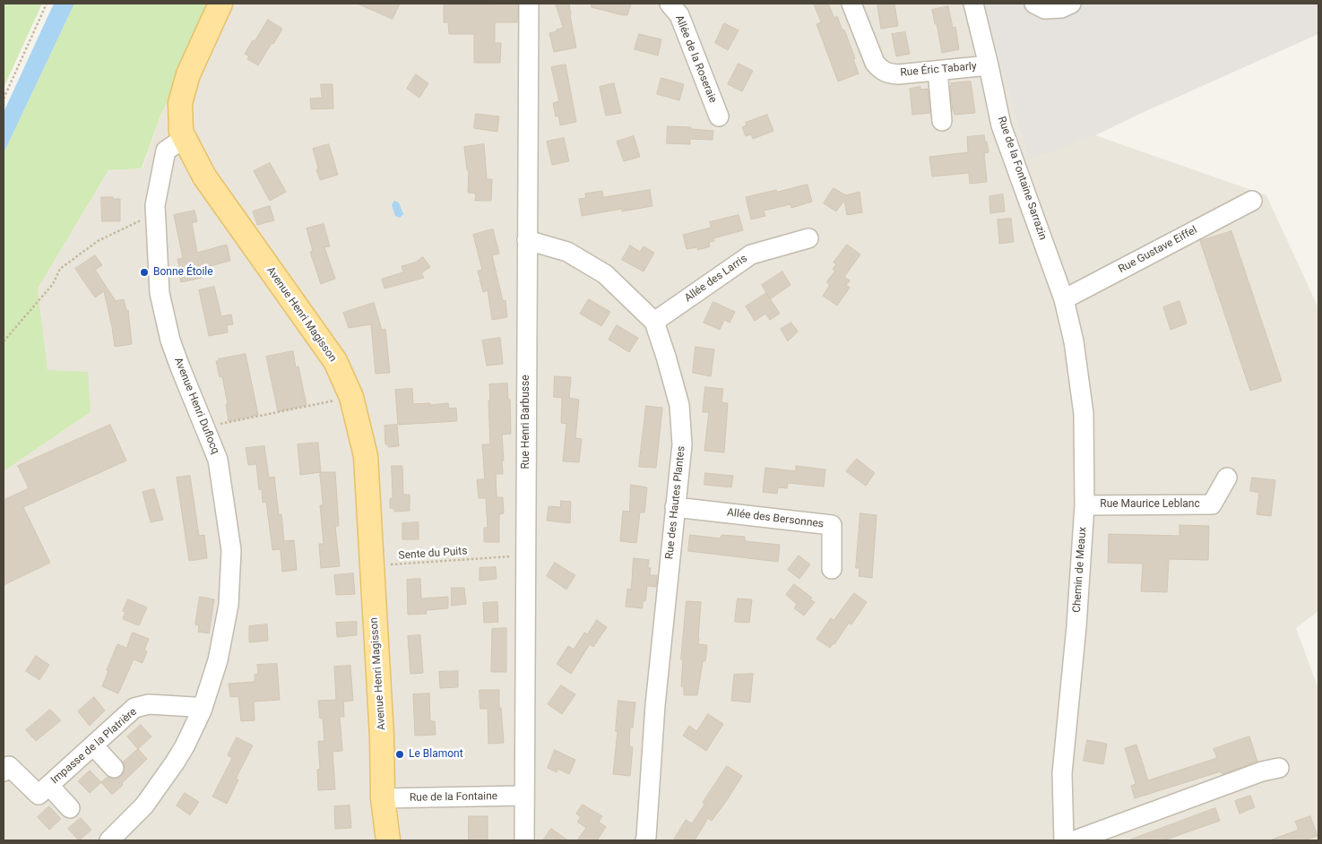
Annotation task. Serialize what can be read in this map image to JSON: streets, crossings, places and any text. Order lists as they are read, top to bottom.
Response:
{
  "streets": {
    "main road": ["Avenue Henri Magisson"],
    "street": [
      "Allée de la Roseraie",
      "Rue Éric Tabarly",
      "Rue de la Fontaine Sarrazin",
      "Rue Gustave Eiffel",
      "Allée des Larris",
      "Avenue Henri Duflocq",
      "Rue Henri Barbusse",
      "Rue des Hautes Plantes",
      "Rue Maurice Leblanc",
      "Allée des Bersonnes",
      "Chemin de Meaux",
      "Impasse de la Platrière",
      "Rue de la Fontaine"
    ],
    "path": ["Sente du Puits"]
  },
  "crossings": [
    ["Rue Éric Tabarly", "Rue de la Fontaine Sarrazin"],
    ["Rue de la Fontaine Sarrazin", "Rue Gustave Eiffel"],
    ["Rue de la Fontaine Sarrazin", "Chemin de Meaux"],
    ["Rue Gustave Eiffel", "Chemin de Meaux"],
    ["Allée des Larris", "Rue des Hautes Plantes"],
    ["Avenue Henri Magisson", "Avenue Henri Duflocq"],
    ["Avenue Henri Magisson", "Sente du Puits"],
    ["Avenue Henri Magisson", "Rue de la Fontaine"],
    ["Avenue Henri Duflocq", "Impasse de la Platrière"],
    ["Rue Henri Barbusse", "Rue des Hautes Plantes"],
    ["Rue Henri Barbusse", "Rue de la Fontaine"],
    ["Rue des Hautes Plantes", "Allée des Bersonnes"],
    ["Rue Maurice Leblanc", "Chemin de Meaux"]
  ],
  "places": ["Bonne Étoile", "Le Blamont"]
}
